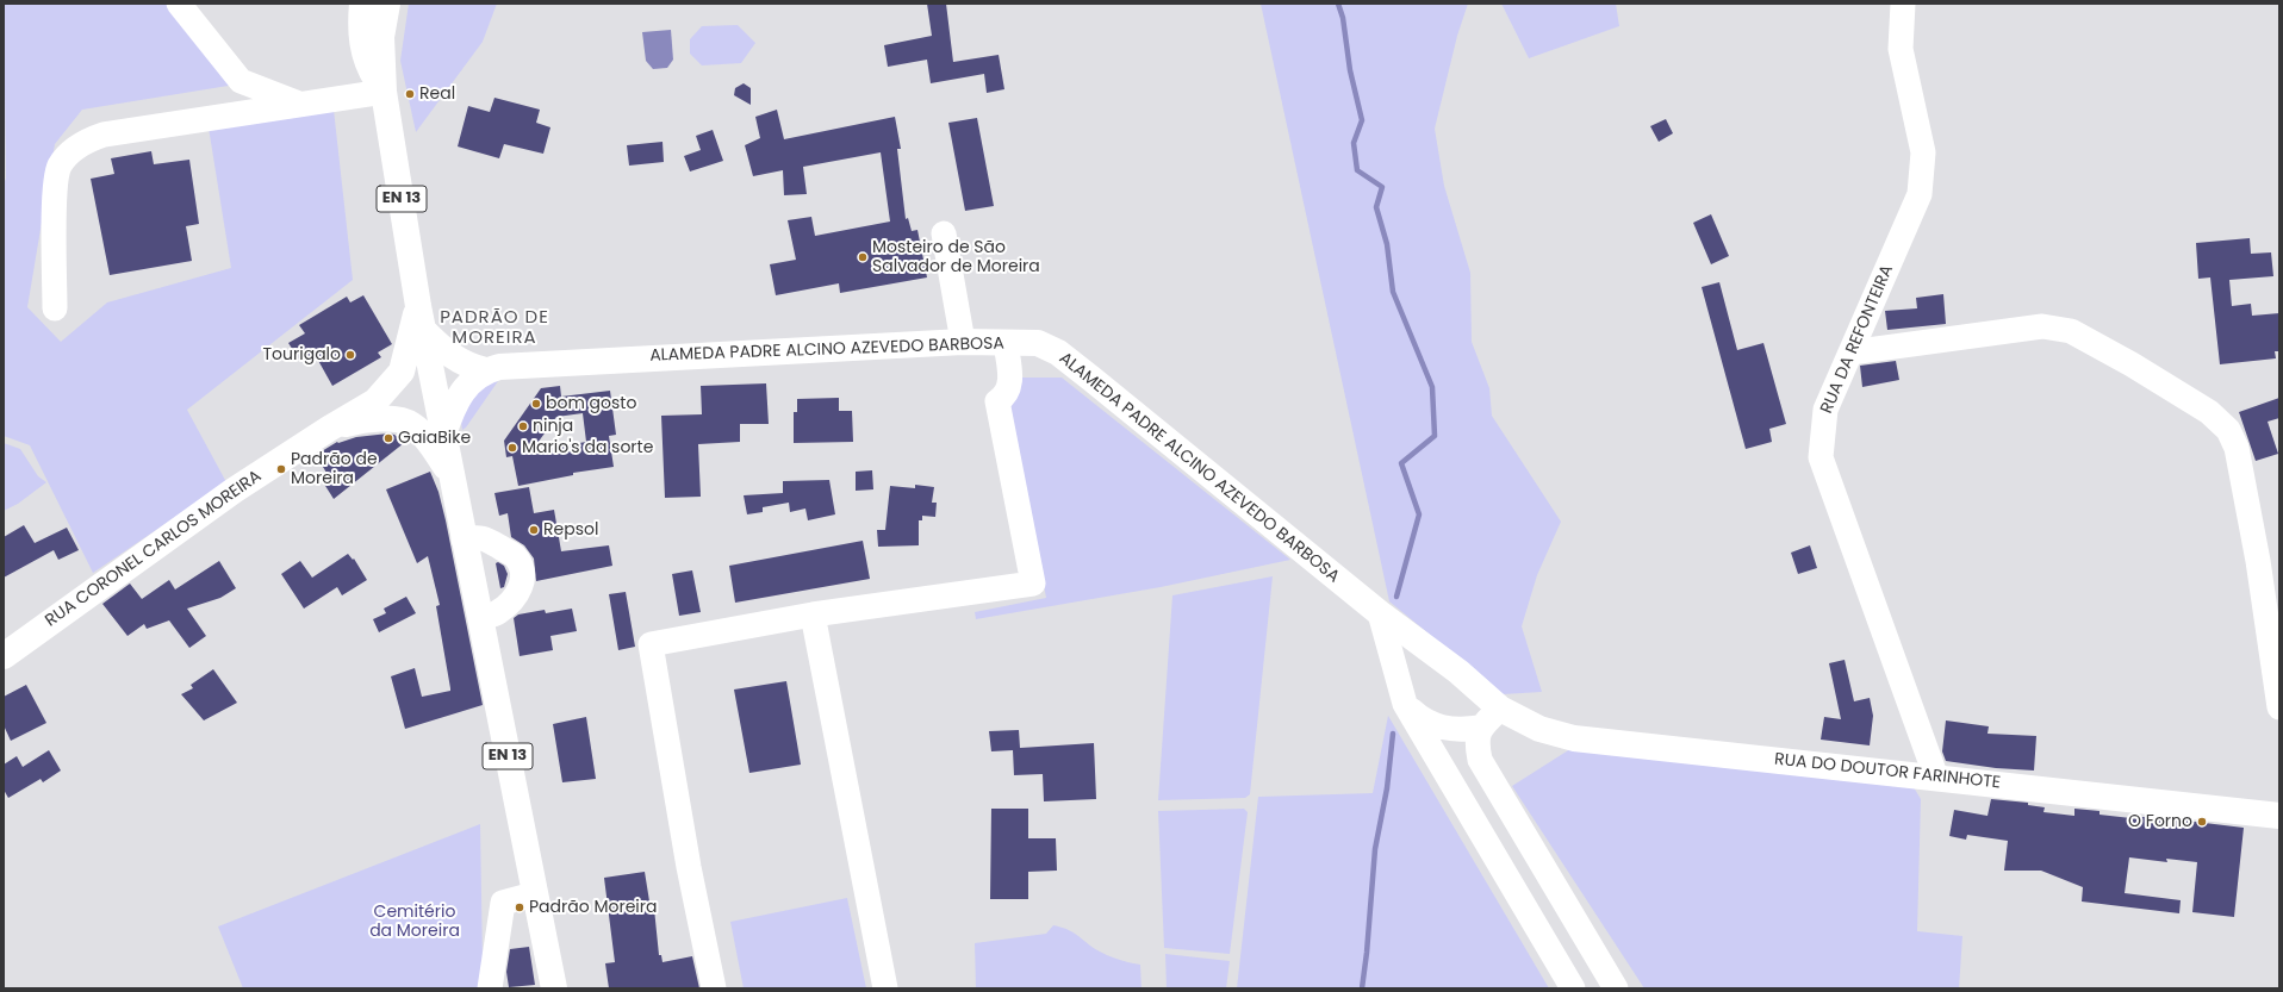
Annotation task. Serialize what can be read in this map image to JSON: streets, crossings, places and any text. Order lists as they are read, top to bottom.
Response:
{
  "streets": {
    "main road": [
      "EN 13",
      "ALAMEDA PADRE ALCINO AZEVEDO BARBOSA",
      "RUA CORONEL CARLOS MOREIRA",
      "RUA DO DOUTOR FARINHOTE"
    ],
    "street": ["RUA DA REFONTEIRA"]
  },
  "crossings": [
    ["EN 13", "RUA CORONEL CARLOS MOREIRA"],
    ["RUA DA REFONTEIRA", "RUA DO DOUTOR FARINHOTE"],
    ["ALAMEDA PADRE ALCINO AZEVEDO BARBOSA", "RUA DO DOUTOR FARINHOTE"]
  ],
  "districts": ["PADRÃO DE MOREIRA"],
  "parks": ["Cemitério da Moreira"],
  "places": [
    "Real",
    "Mosteiro de São Salvador de Moreira",
    "Tourigalo",
    "bom gosto",
    "ninja",
    "GaiaBike",
    "Mario's da sorte",
    "Padrão de Moreira",
    "Repsol",
    "O Forno",
    "Padrão Moreira"
  ]
}
